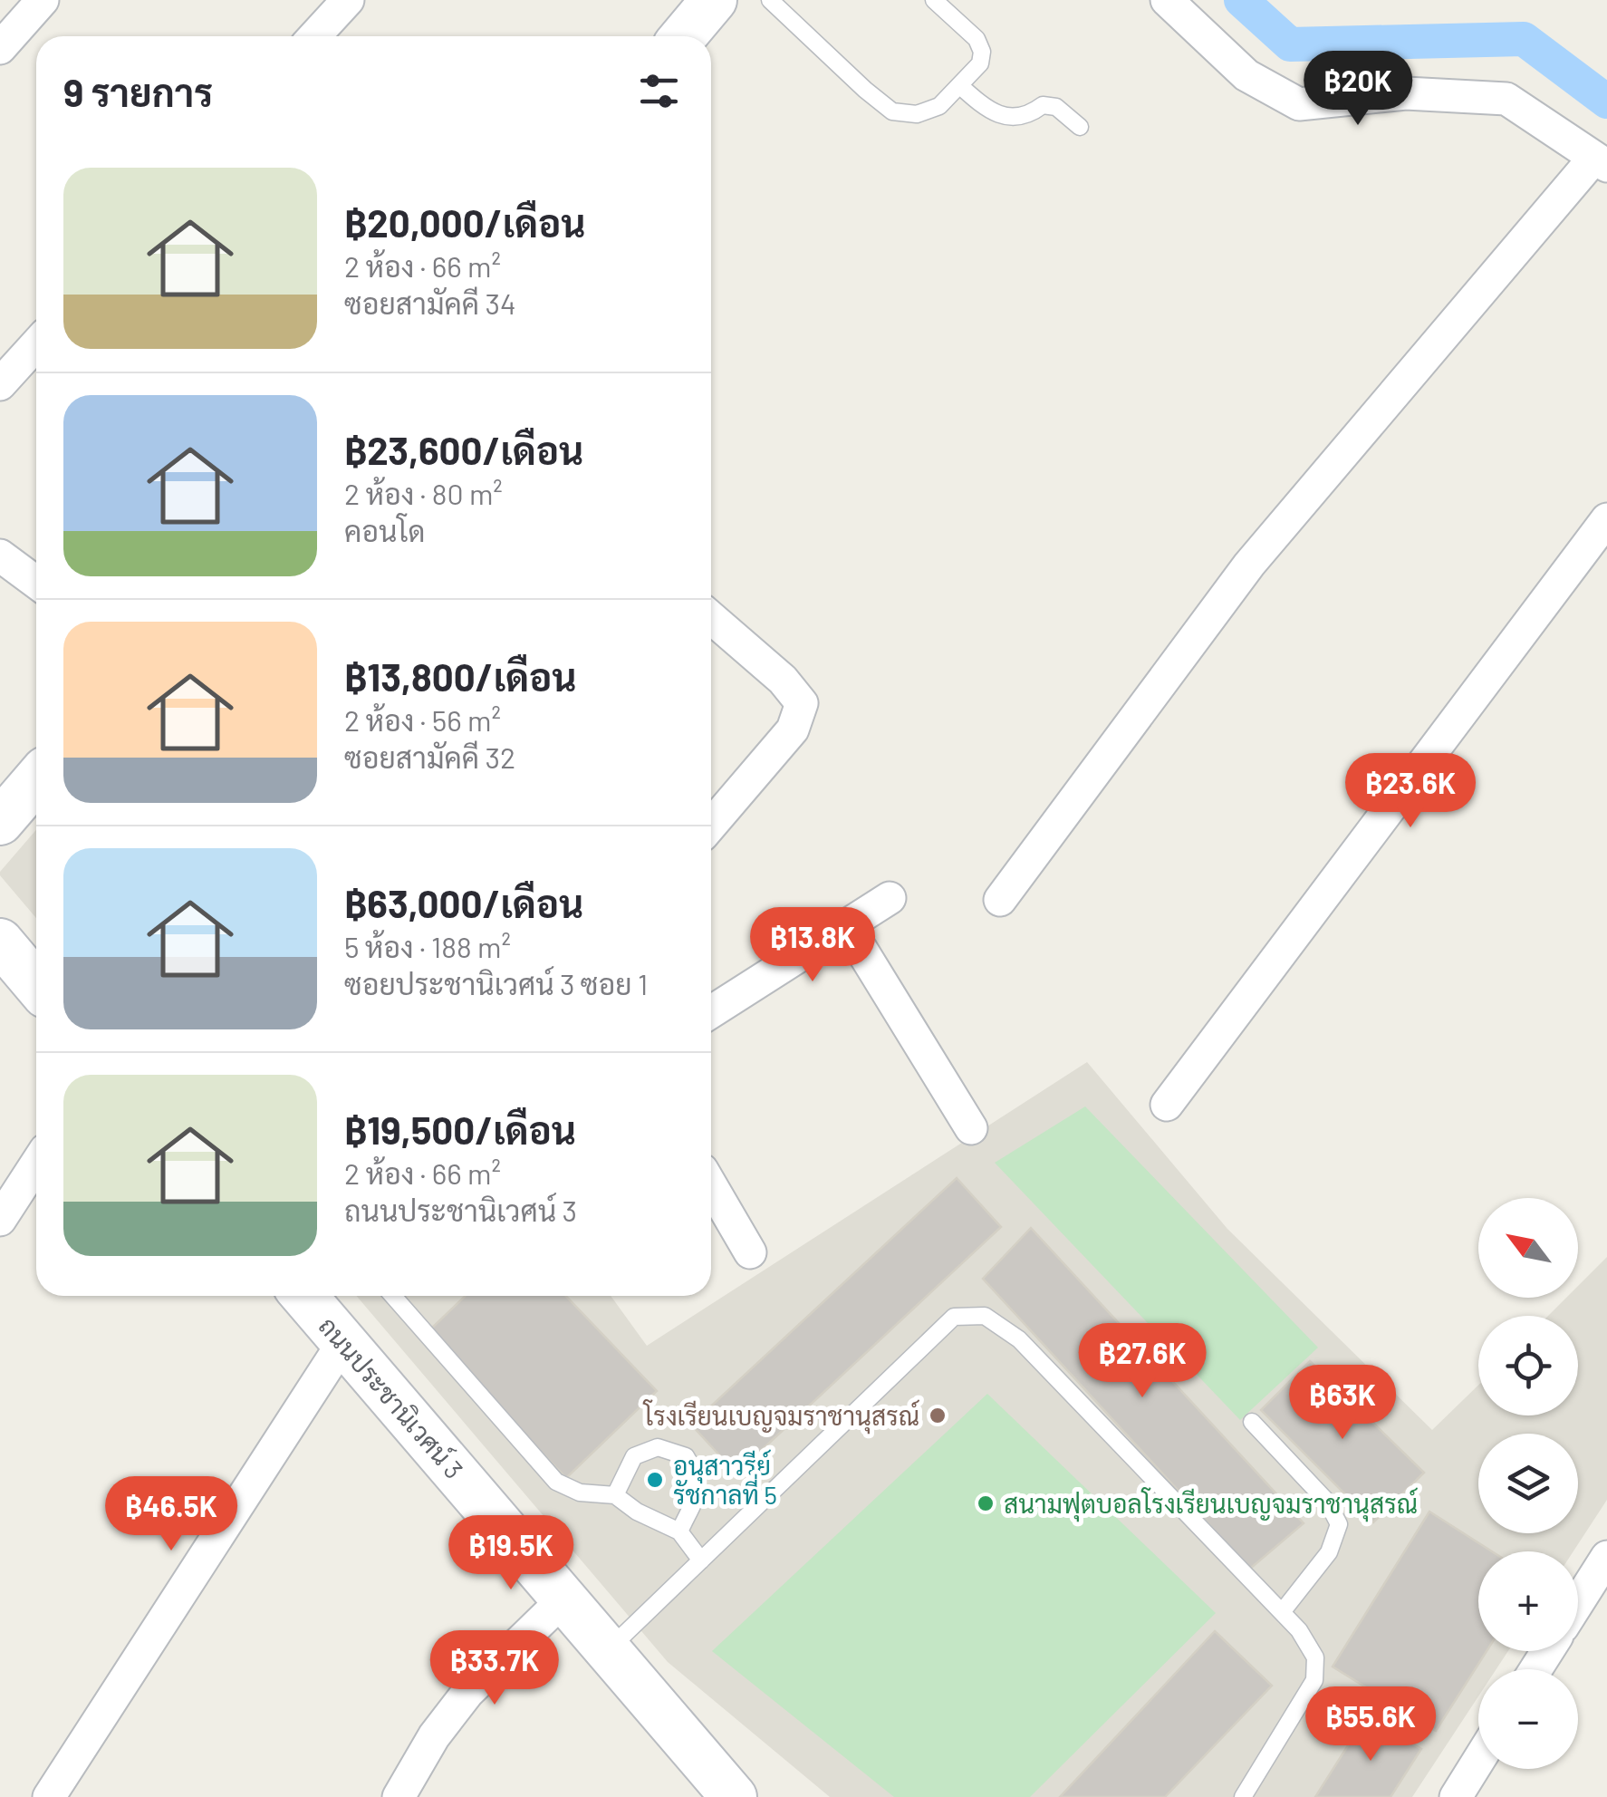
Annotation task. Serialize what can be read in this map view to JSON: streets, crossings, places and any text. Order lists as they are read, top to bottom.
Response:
{
  "streets": {
    "street": ["ถนนประชานิเวศน์ 3"]
  },
  "places": ["โรงเรียนเบญจมราชานุสรณ์", "อนุสาวรีย์ รัชกาลที่ 5", "สนามฟุตบอลโรงเรียนเบญจมราชานุสรณ์"],
  "north": "top left",
  "page": {
    "heading": "9 รายการ",
    "price": [
      "฿20K",
      "฿23.6K",
      "฿13.8K",
      "฿27.6K",
      "฿63K",
      "฿46.5K",
      "฿19.5K",
      "฿33.7K",
      "฿55.6K"
    ],
    "list": [
      {
        "name": "฿20,000/เดือน",
        "note": "2 ห้อง · 66 m² · ซอยสามัคคี 34"
      },
      {
        "name": "฿23,600/เดือน",
        "note": "2 ห้อง · 80 m² · คอนโด"
      },
      {
        "name": "฿13,800/เดือน",
        "note": "2 ห้อง · 56 m² · ซอยสามัคคี 32"
      },
      {
        "name": "฿63,000/เดือน",
        "note": "5 ห้อง · 188 m² · ซอยประชานิเวศน์ 3 ซอย 1"
      },
      {
        "name": "฿19,500/เดือน",
        "note": "2 ห้อง · 66 m² · ถนนประชานิเวศน์ 3"
      }
    ],
    "map_buttons": ["+", "−"]
  }
}
